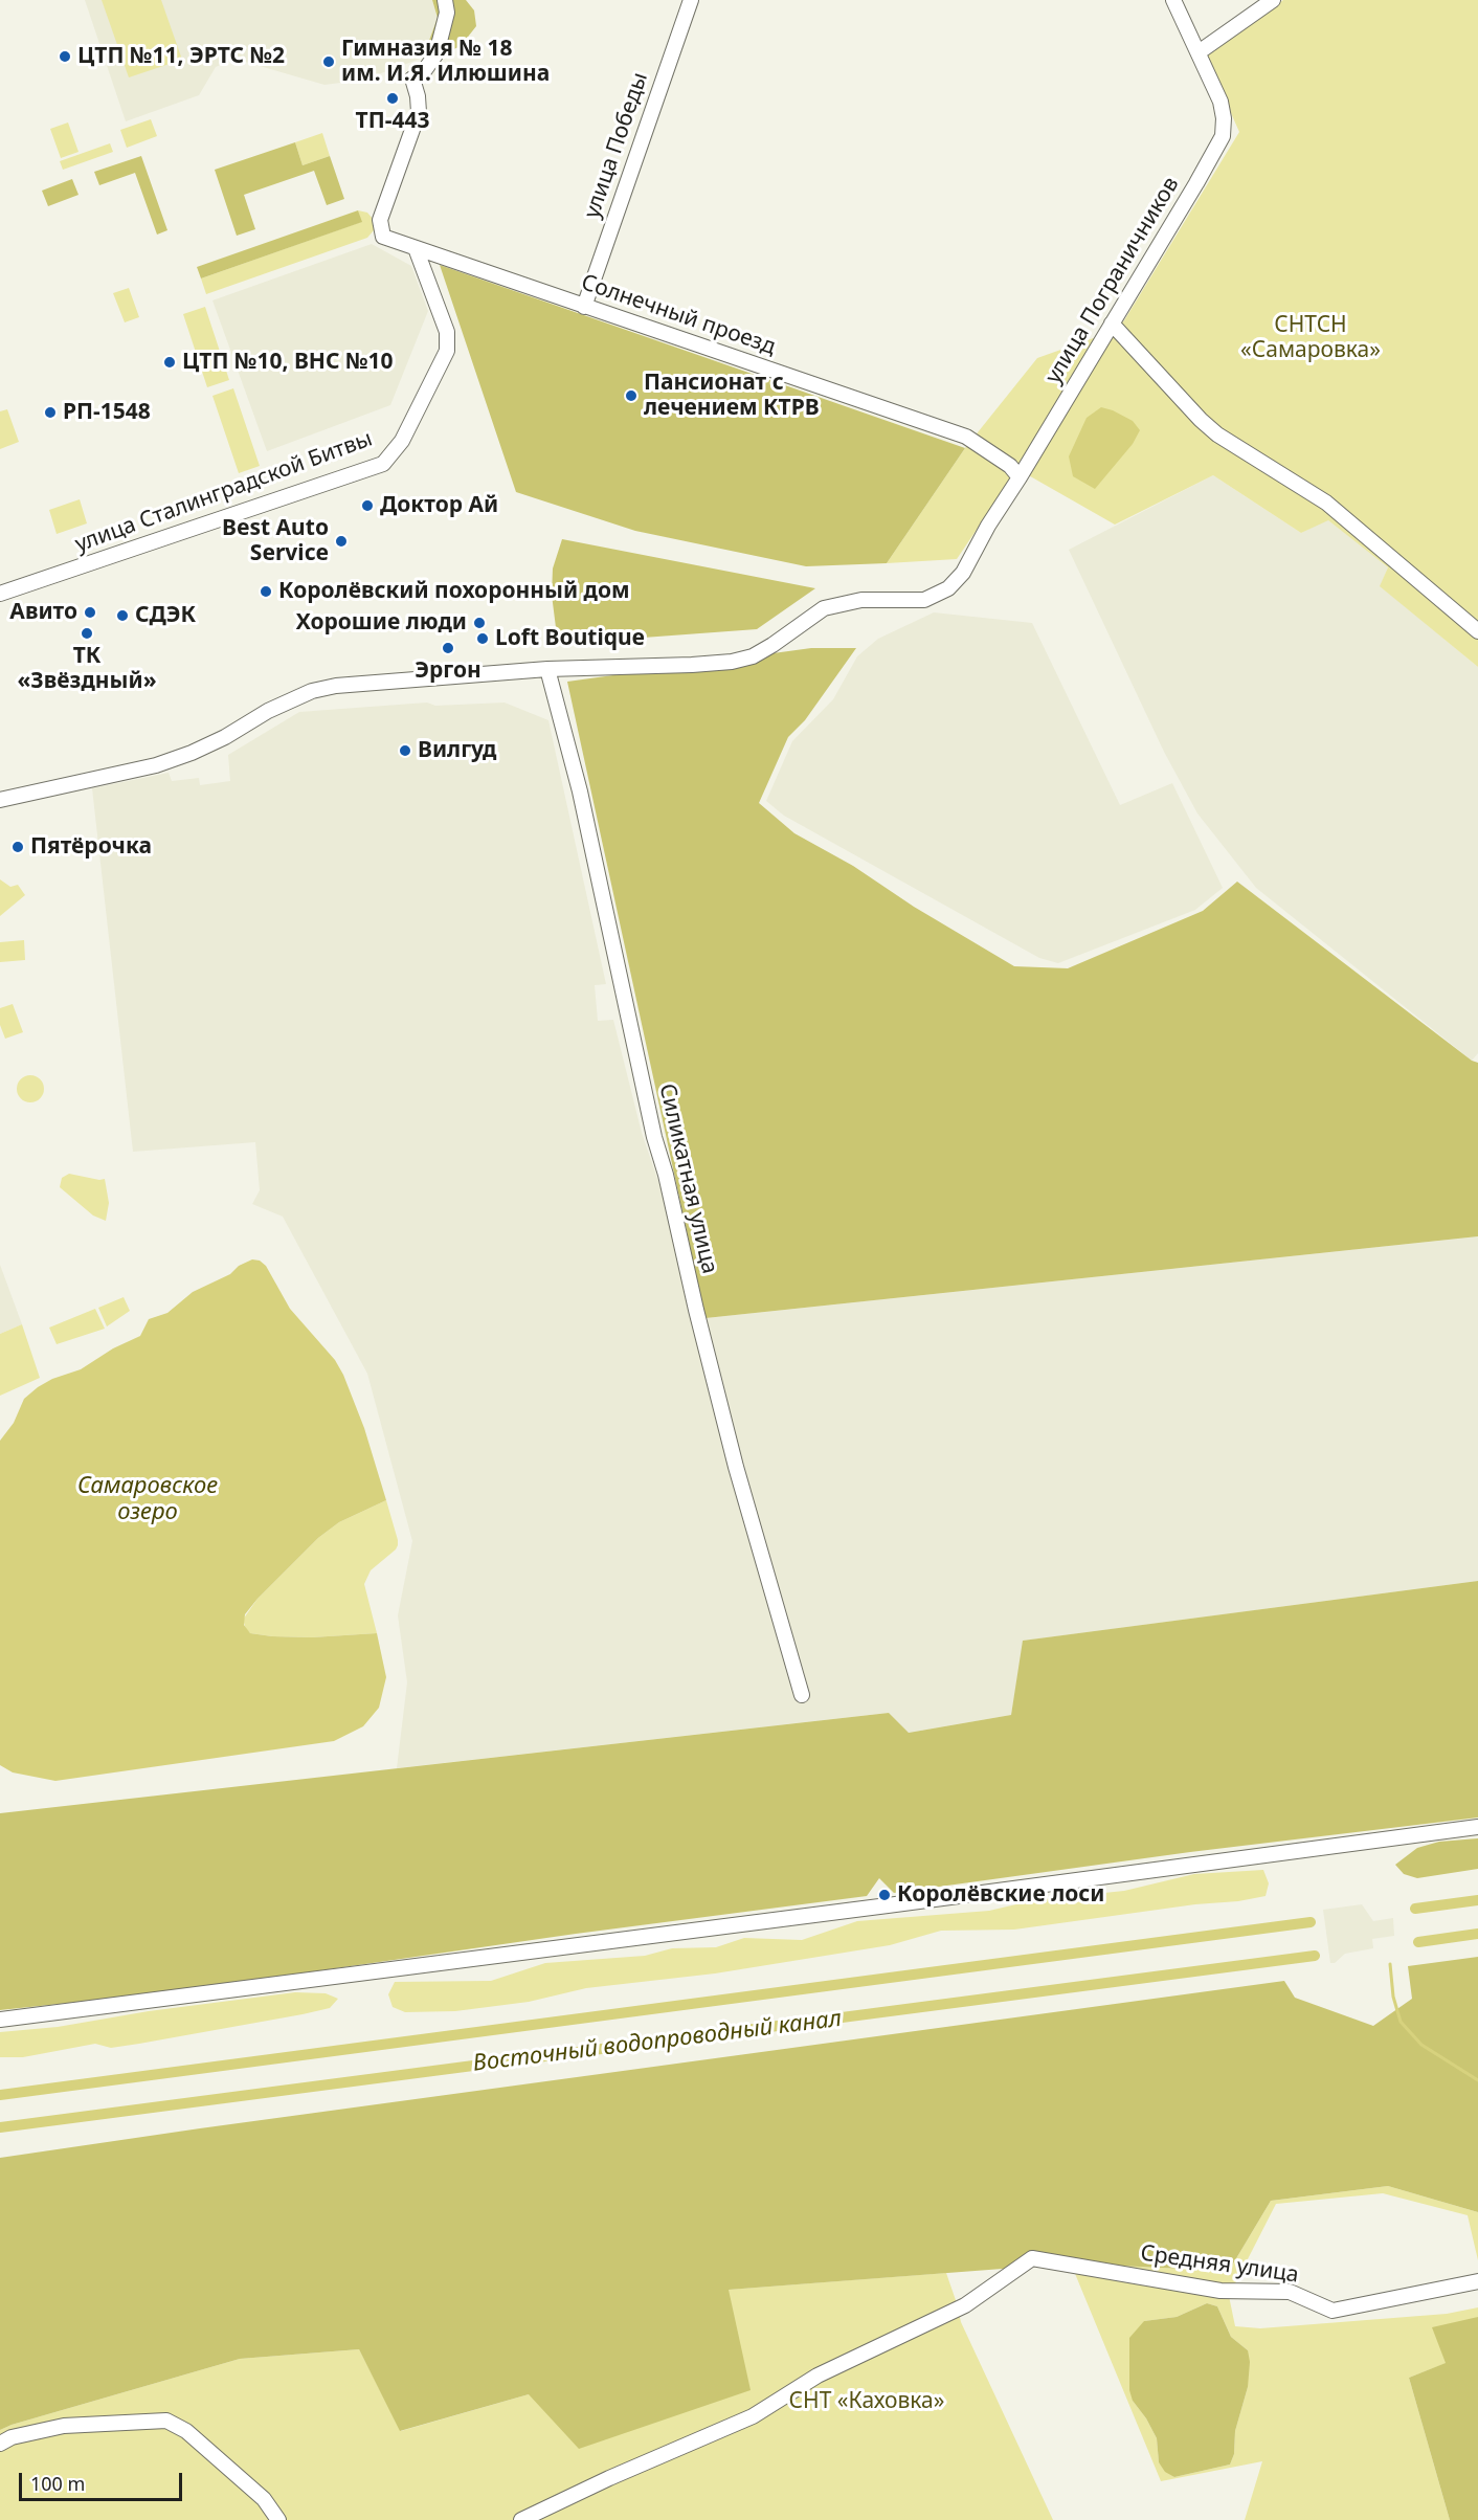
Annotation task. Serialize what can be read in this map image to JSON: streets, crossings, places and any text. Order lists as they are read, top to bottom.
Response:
{
  "streets": {
    "street": [
      "улица Победы",
      "улица Пограничников",
      "Солнечный проезд",
      "улица Сталинградской Битвы",
      "Силикатная улица",
      "Средняя улица"
    ]
  },
  "crossings": [
    ["улица Победы", "Солнечный проезд"],
    ["улица Пограничников", "Солнечный проезд"],
    ["улица Пограничников", "Силикатная улица"],
    ["Солнечный проезд", "улица Сталинградской Битвы"]
  ],
  "water": ["Самаровское озеро", "Восточный водопроводный канал"],
  "parks": ["СНТСН «Самаровка»", "СНТ «Каховка»"],
  "places": [
    "ЦТП №11, ЭРТС №2",
    "Гимназия № 18 им. И.Я. Илюшина",
    "ТП-443",
    "ЦТП №10, ВНС №10",
    "Пансионат с лечением КТРВ",
    "РП-1548",
    "Доктор Ай",
    "Best Auto Service",
    "Королёвский похоронный дом",
    "Авито",
    "СДЭК",
    "Хорошие люди",
    "ТК «Звёздный»",
    "Loft Boutique",
    "Эргон",
    "Вилгуд",
    "Пятёрочка",
    "Королёвские лоси"
  ],
  "scale_bar": "100 m"
}
